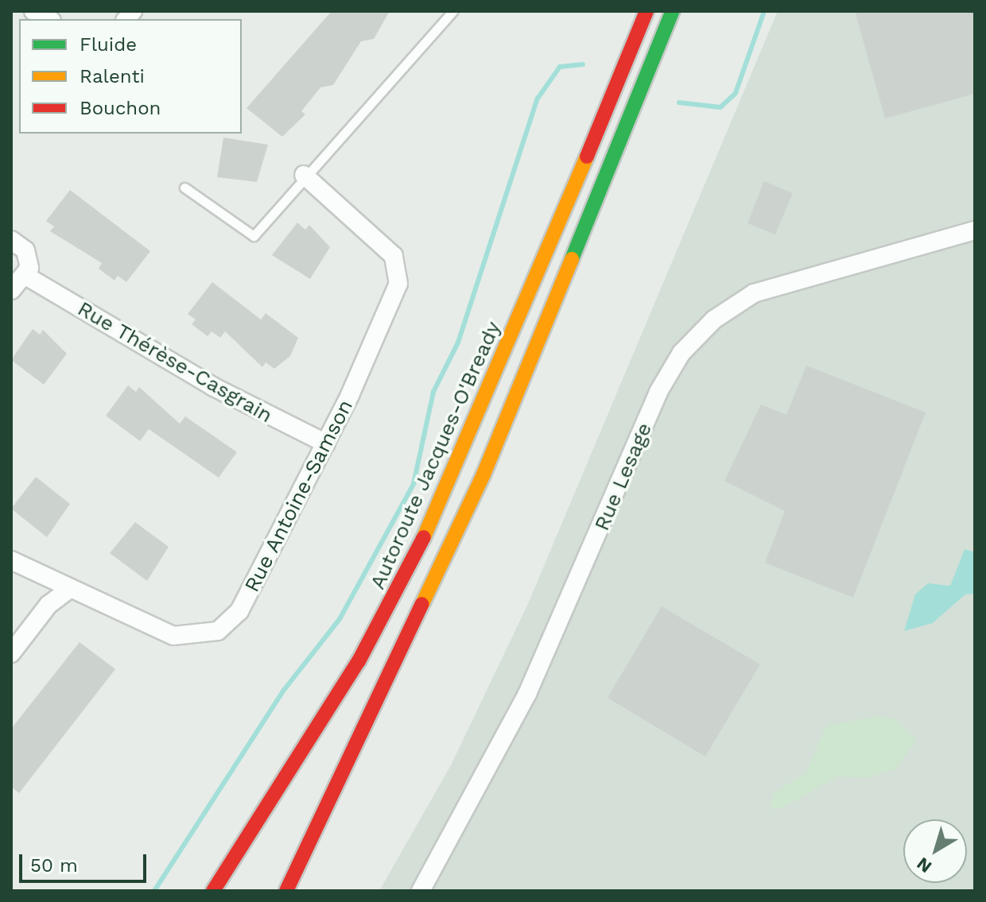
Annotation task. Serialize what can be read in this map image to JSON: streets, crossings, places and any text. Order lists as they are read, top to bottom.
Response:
{
  "streets": {
    "highway": ["Autoroute Jacques-O'Bready"],
    "street": ["Rue Thérèse-Casgrain", "Rue Lesage", "Rue Antoine-Samson"]
  },
  "crossings": [
    ["Rue Thérèse-Casgrain", "Rue Antoine-Samson"]
  ],
  "legend": ["Fluide", "Ralenti", "Bouchon"],
  "scale_bar": "50 m",
  "north": "bottom left"
}
